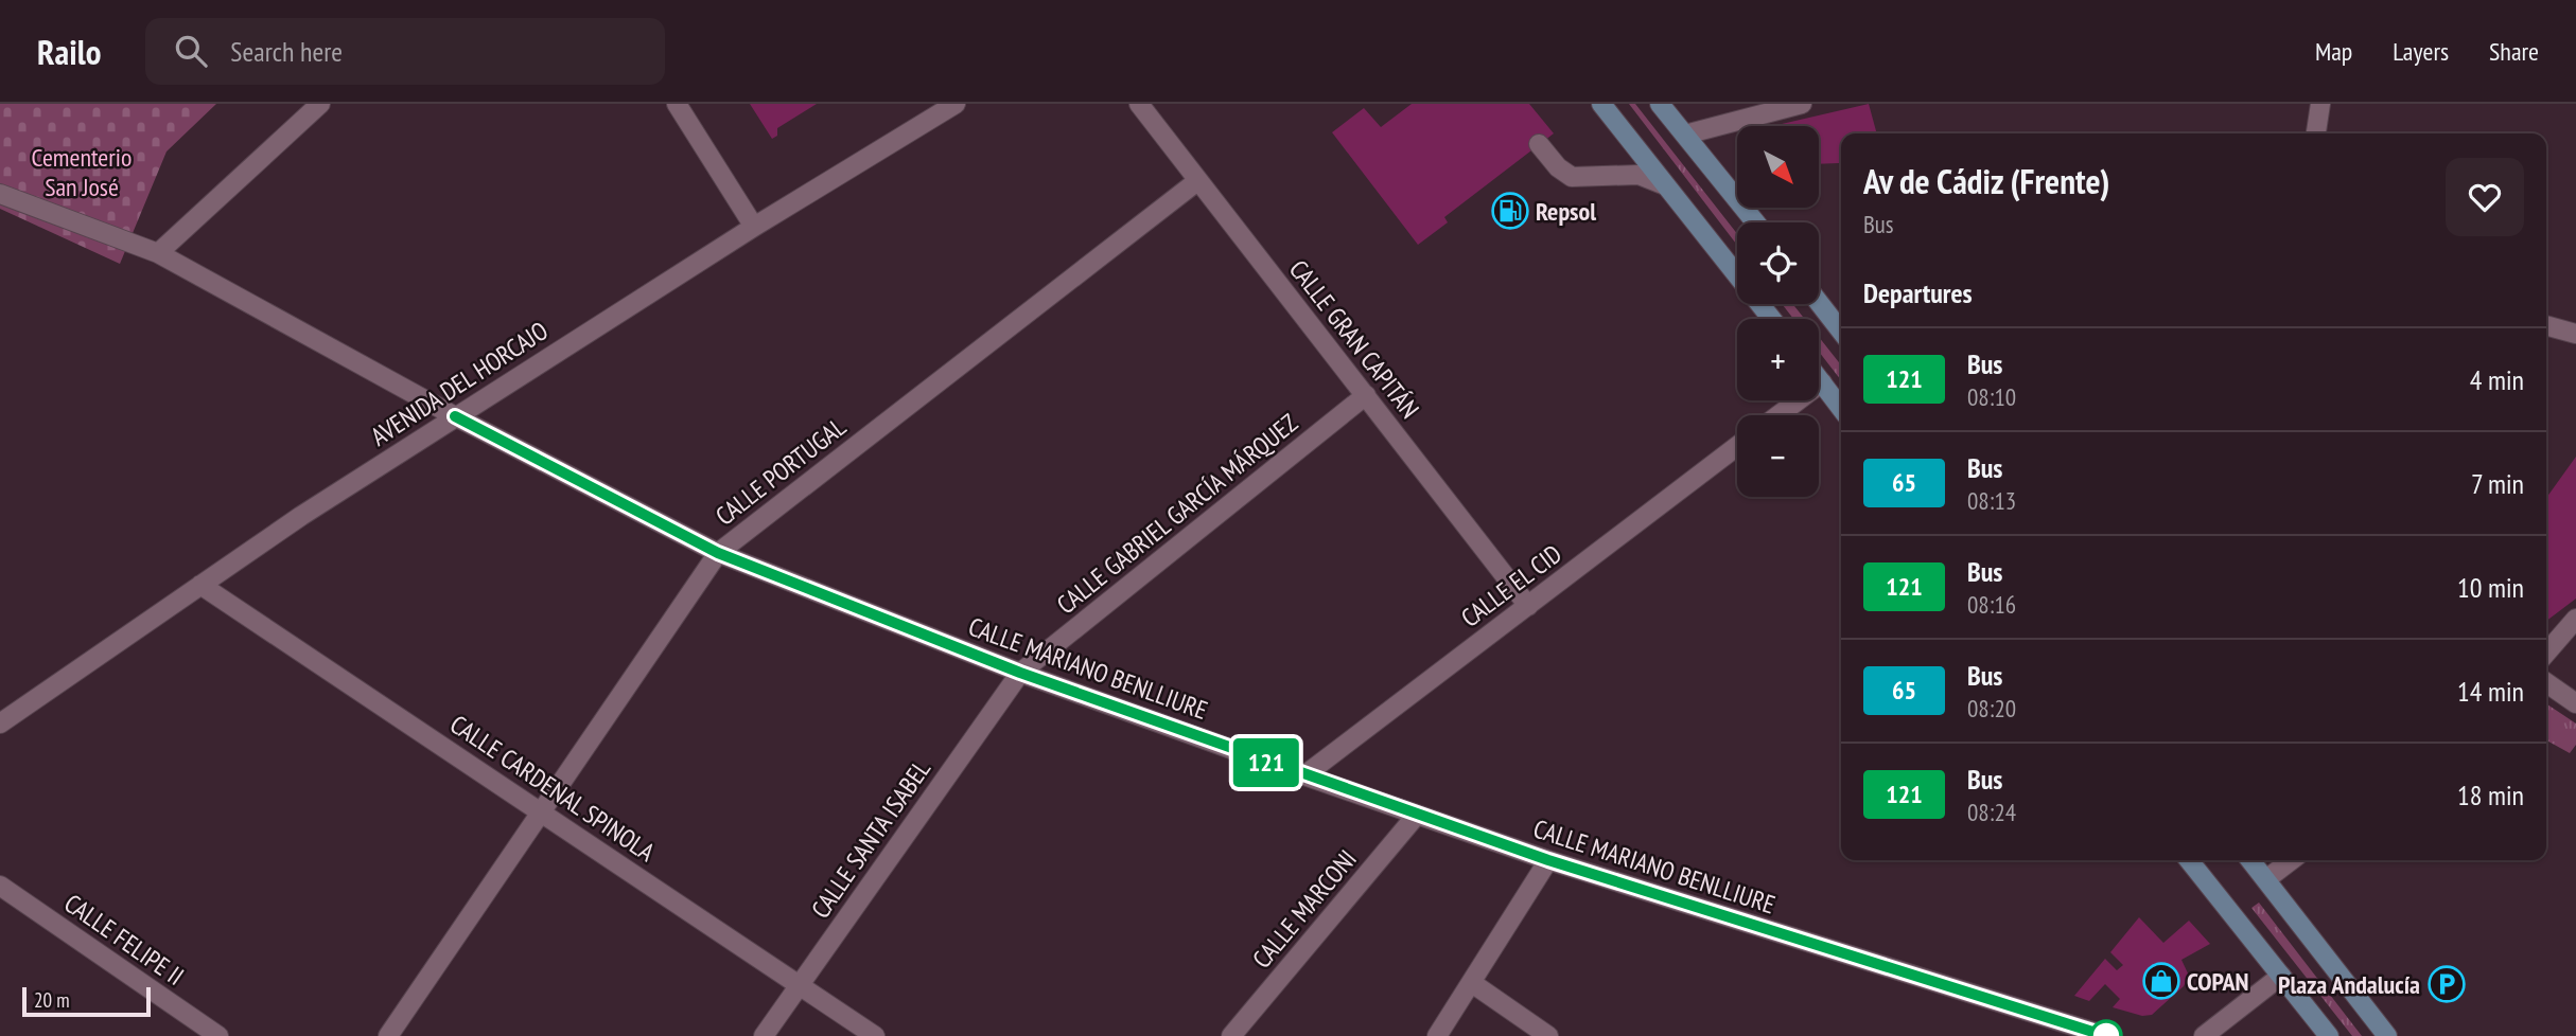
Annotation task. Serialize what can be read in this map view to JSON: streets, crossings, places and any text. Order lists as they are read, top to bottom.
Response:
{
  "streets": {
    "street": [
      "CALLE GRAN CAPITÁN",
      "AVENIDA DEL HORCAJO",
      "CALLE PORTUGAL",
      "CALLE GABRIEL GARCÍA MÁRQUEZ",
      "CALLE EL CID",
      "CALLE MARIANO BENLLIURE",
      "CALLE CARDENAL SPINOLA",
      "CALLE SANTA ISABEL",
      "CALLE MARCONI",
      "CALLE FELIPE II"
    ]
  },
  "crossings": [
    ["CALLE GRAN CAPITÁN", "CALLE PORTUGAL"],
    ["CALLE GRAN CAPITÁN", "CALLE GABRIEL GARCÍA MÁRQUEZ"],
    ["CALLE GRAN CAPITÁN", "CALLE EL CID"],
    ["AVENIDA DEL HORCAJO", "CALLE MARIANO BENLLIURE"],
    ["AVENIDA DEL HORCAJO", "CALLE CARDENAL SPINOLA"],
    ["CALLE PORTUGAL", "CALLE MARIANO BENLLIURE"],
    ["CALLE PORTUGAL", "CALLE CARDENAL SPINOLA"],
    ["CALLE GABRIEL GARCÍA MÁRQUEZ", "CALLE MARIANO BENLLIURE"],
    ["CALLE GABRIEL GARCÍA MÁRQUEZ", "CALLE SANTA ISABEL"],
    ["CALLE EL CID", "CALLE MARIANO BENLLIURE"],
    ["CALLE MARIANO BENLLIURE", "CALLE SANTA ISABEL"],
    ["CALLE MARIANO BENLLIURE", "CALLE MARCONI"],
    ["CALLE CARDENAL SPINOLA", "CALLE SANTA ISABEL"]
  ],
  "parks": ["Cementerio San José"],
  "places": {
    "fuel station": ["Repsol"],
    "shop": ["COPAN"],
    "parking": ["Plaza Andalucía"]
  },
  "lines": ["bus line 121"],
  "scale_bar": "20 m",
  "north": "bottom right",
  "page": {
    "header": "Railo",
    "search": "Search here",
    "nav": ["Map", "Layers", "Share"],
    "on_map": "121",
    "map_buttons": ["+", "−"],
    "heading": [
      ["Av de Cádiz (Frente)", "Bus"],
      "Departures"
    ],
    "list": [
      {
        "mark": "121",
        "name": "Bus",
        "note": "08:10",
        "value": "4 min"
      },
      {
        "mark": "65",
        "name": "Bus",
        "note": "08:13",
        "value": "7 min"
      },
      {
        "mark": "121",
        "name": "Bus",
        "note": "08:16",
        "value": "10 min"
      },
      {
        "mark": "65",
        "name": "Bus",
        "note": "08:20",
        "value": "14 min"
      },
      {
        "mark": "121",
        "name": "Bus",
        "note": "08:24",
        "value": "18 min"
      }
    ],
    "scale": "20 m"
  }
}
